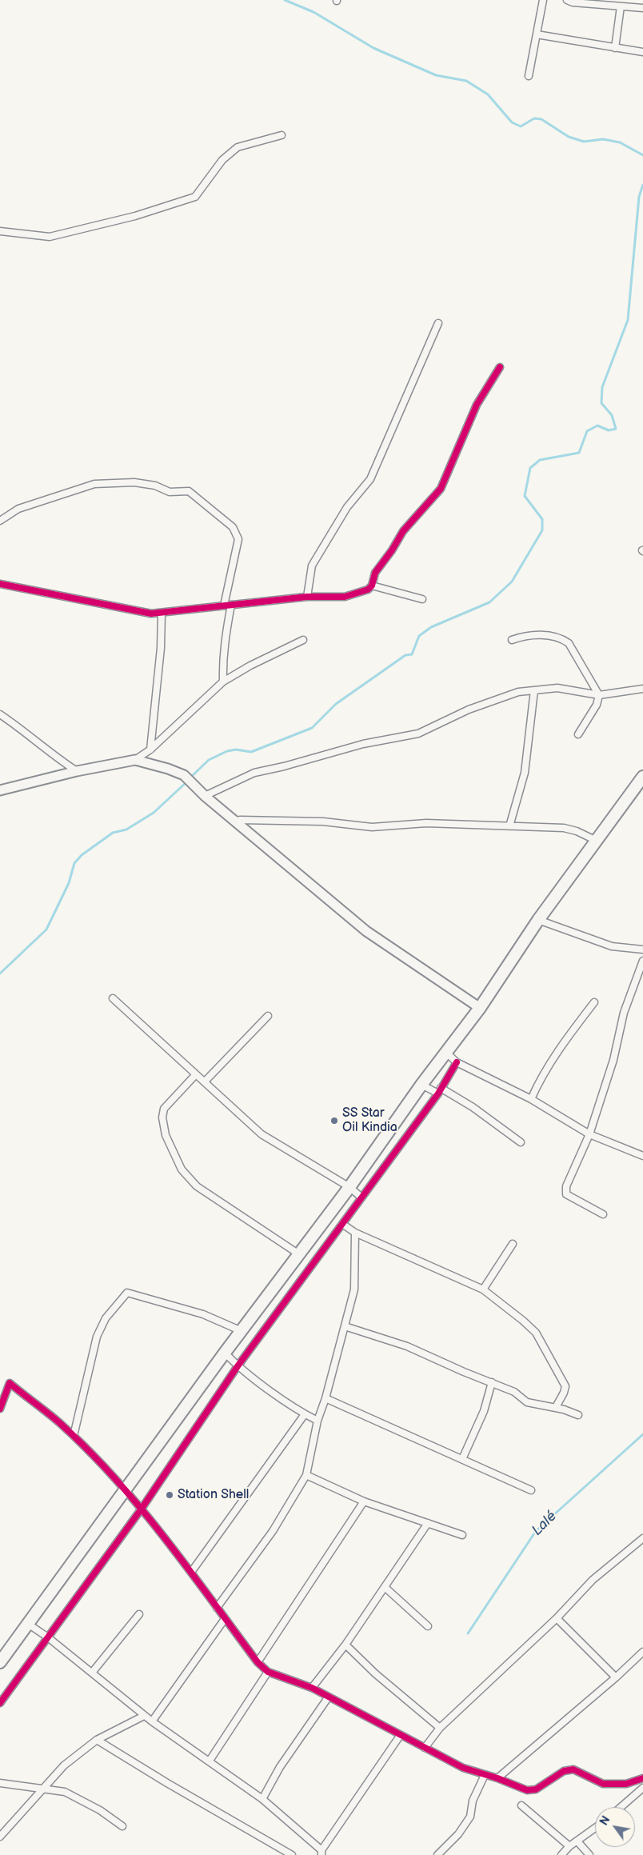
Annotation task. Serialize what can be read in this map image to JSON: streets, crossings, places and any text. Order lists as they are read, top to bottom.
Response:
{
  "water": ["Lalé"],
  "places": ["SS Star Oil Kindia", "Station Shell"],
  "north": "top left"
}
